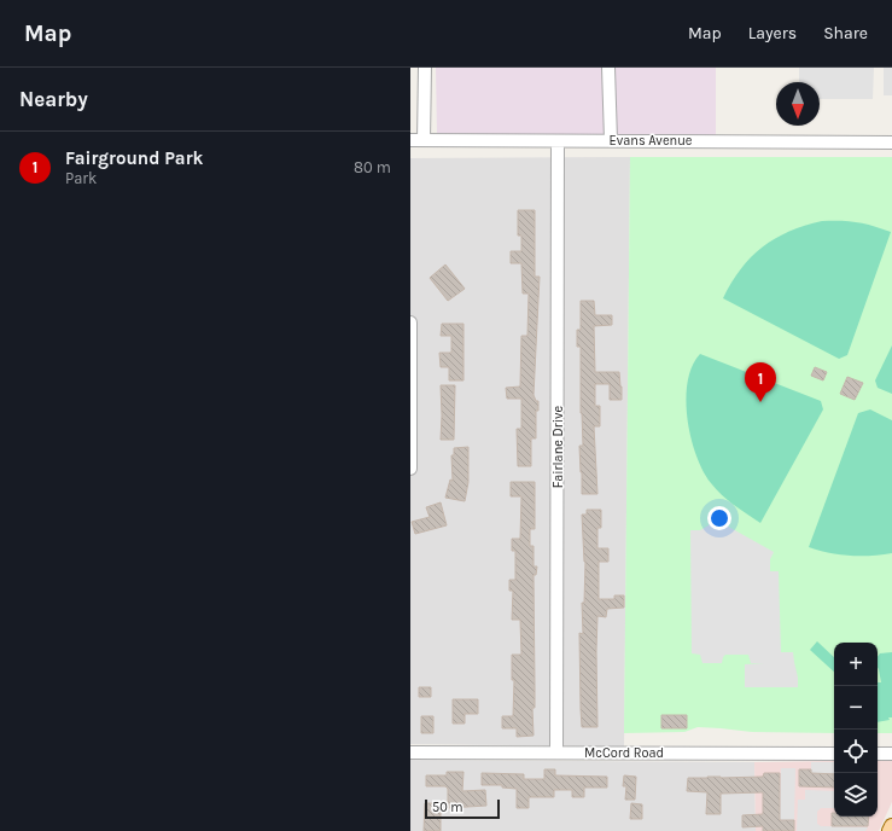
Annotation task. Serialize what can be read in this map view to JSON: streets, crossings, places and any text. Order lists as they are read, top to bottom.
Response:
{
  "streets": {
    "street": ["Evans Avenue", "Fairlane Drive", "McCord Road"]
  },
  "crossings": [
    ["Evans Avenue", "Fairlane Drive"],
    ["Fairlane Drive", "McCord Road"]
  ],
  "scale_bar": "50 m",
  "north": "bottom",
  "page": {
    "header": "Map",
    "nav": ["Map", "Layers", "Share"],
    "heading": "Nearby",
    "list": [
      {
        "mark": "1",
        "name": "Fairground Park",
        "note": "Park",
        "value": "80 m"
      }
    ],
    "pins": "1",
    "map_buttons": ["+", "−"],
    "scale": "50 m"
  }
}
